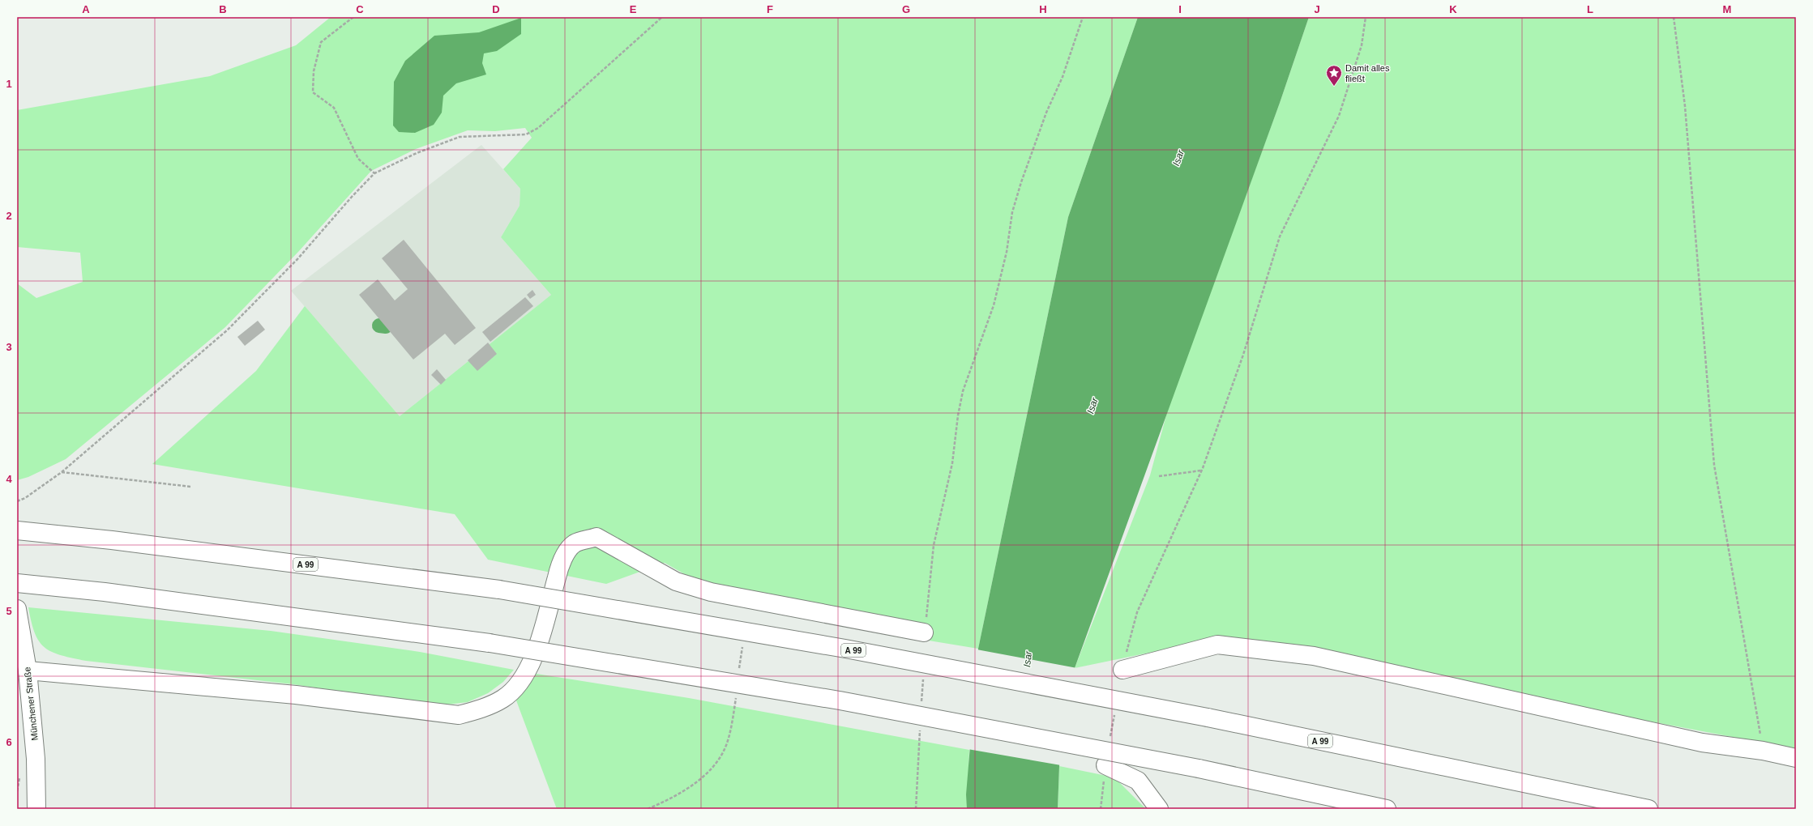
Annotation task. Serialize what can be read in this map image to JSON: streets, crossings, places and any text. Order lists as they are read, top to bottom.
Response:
{
  "streets": {
    "main road": ["A 99", "Münchener Straße"]
  },
  "water": ["Isar"],
  "places": {
    "place": ["Damit alles fließt"]
  },
  "grid": {
    "columns": [
      "A",
      "B",
      "C",
      "D",
      "E",
      "F",
      "G",
      "H",
      "I",
      "J",
      "K",
      "L",
      "M"
    ],
    "rows": [
      "1",
      "2",
      "3",
      "4",
      "5",
      "6"
    ]
  }
}
